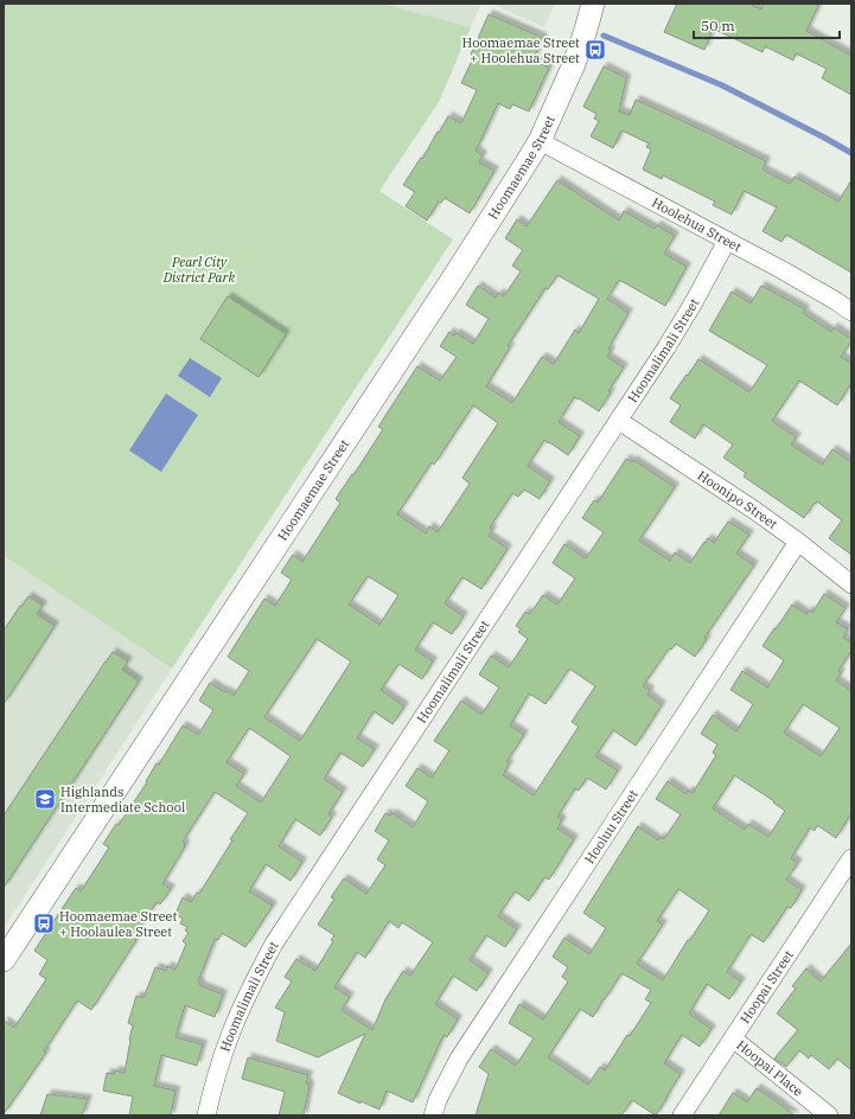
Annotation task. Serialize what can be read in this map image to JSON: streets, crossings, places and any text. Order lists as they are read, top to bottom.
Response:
{
  "streets": {
    "street": [
      "Hoomaemae Street",
      "Hoolehua Street",
      "Hoomalimali Street",
      "Hoonipo Street",
      "Hooluu Street",
      "Hoopai Street",
      "Hoopai Place"
    ]
  },
  "crossings": [
    ["Hoomaemae Street", "Hoolehua Street"],
    ["Hoolehua Street", "Hoomalimali Street"],
    ["Hoomalimali Street", "Hoonipo Street"],
    ["Hoonipo Street", "Hooluu Street"],
    ["Hoopai Street", "Hoopai Place"]
  ],
  "parks": ["Pearl City District Park"],
  "places": {
    "bus stop": ["Hoomaemae Street + Hoolehua Street", "Hoomaemae Street + Hoolaulea Street"],
    "school or university": ["Highlands Intermediate School"]
  },
  "scale_bar": "50 m"
}
